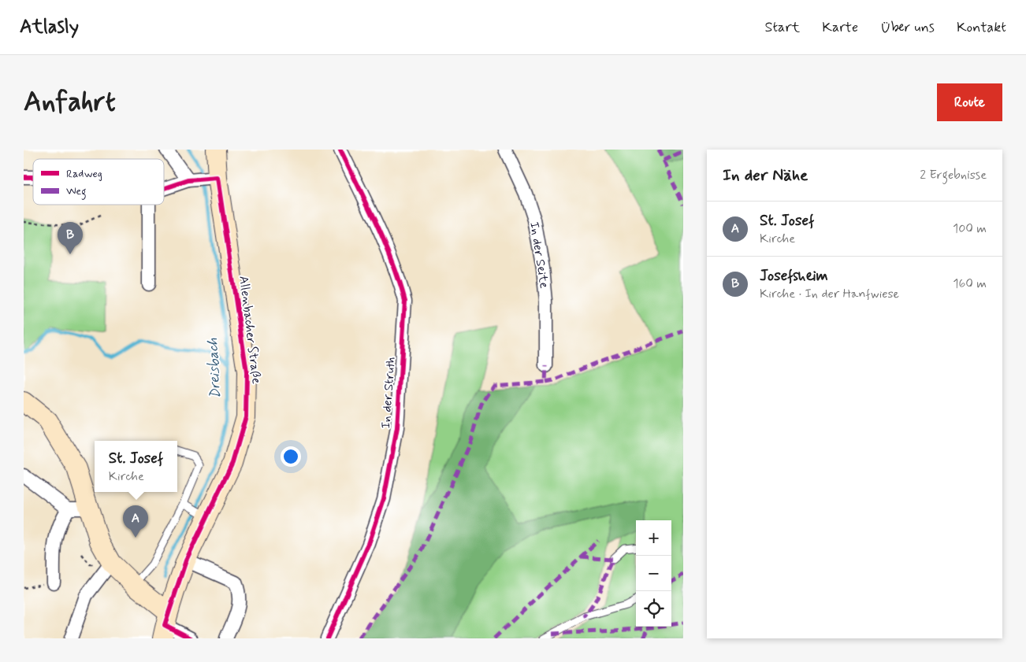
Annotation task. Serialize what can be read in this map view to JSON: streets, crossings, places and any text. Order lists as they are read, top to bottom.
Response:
{
  "streets": {
    "main road": ["Allenbacher Straße"],
    "street": ["In der Seite", "In der Struth"]
  },
  "water": ["Dreisbach"],
  "legend": ["Radweg", "Weg"],
  "page": {
    "header": "Atlasly",
    "nav": [
      "Start",
      "Karte",
      "Über uns",
      "Kontakt"
    ],
    "buttons": "Route",
    "title": "Anfahrt",
    "heading": ["In der Nähe", "2 Ergebnisse"],
    "list": [
      {
        "mark": "A",
        "name": "St. Josef",
        "note": "Kirche",
        "value": "100 m"
      },
      {
        "mark": "B",
        "name": "Josefsheim",
        "note": "Kirche · In der Hanfwiese",
        "value": "160 m"
      }
    ],
    "pins": ["B", "A"],
    "popup": ["St. Josef", "Kirche"],
    "map_buttons": ["+", "−"]
  }
}
